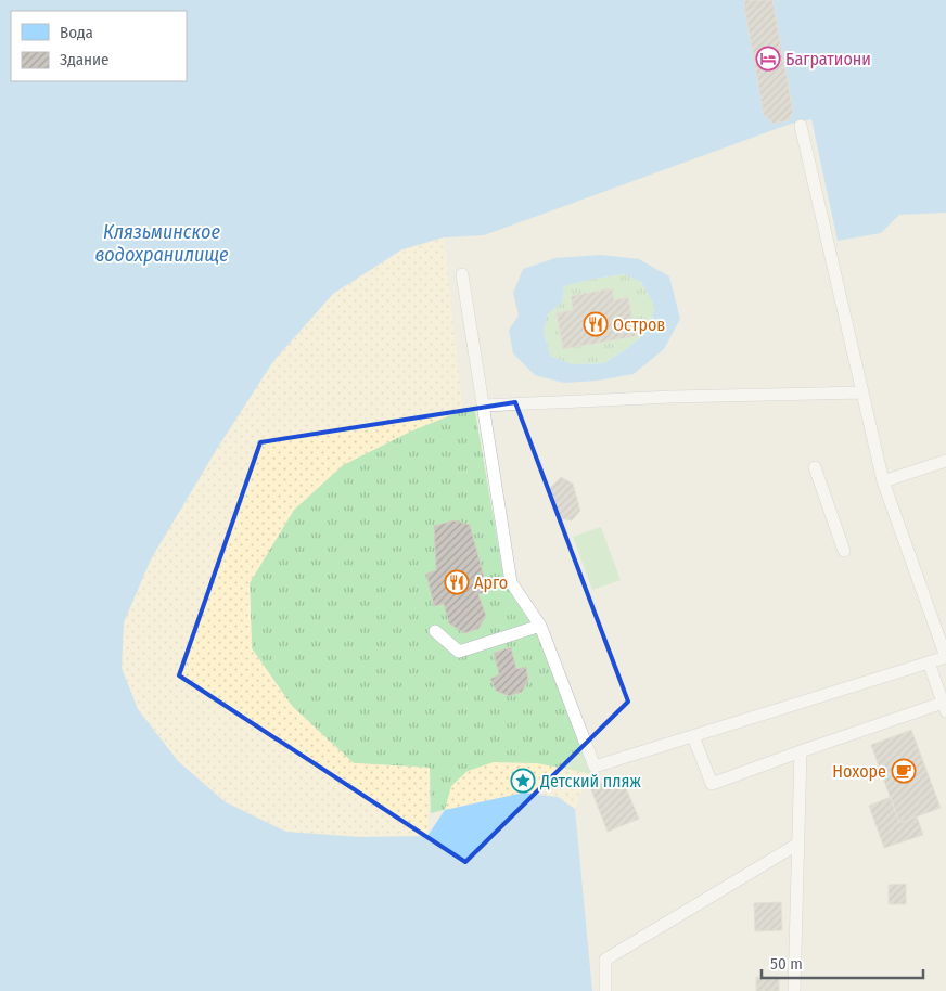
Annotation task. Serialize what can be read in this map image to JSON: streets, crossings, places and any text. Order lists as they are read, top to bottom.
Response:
{
  "water": ["Клязьминское водохранилище"],
  "places": {
    "hotel": ["Багратиони"],
    "restaurant": ["Остров", "Арго"],
    "cafe": ["Нохоре"],
    "place": ["Детский пляж"]
  },
  "legend": ["Вода", "Здание"],
  "scale_bar": "50 m"
}
